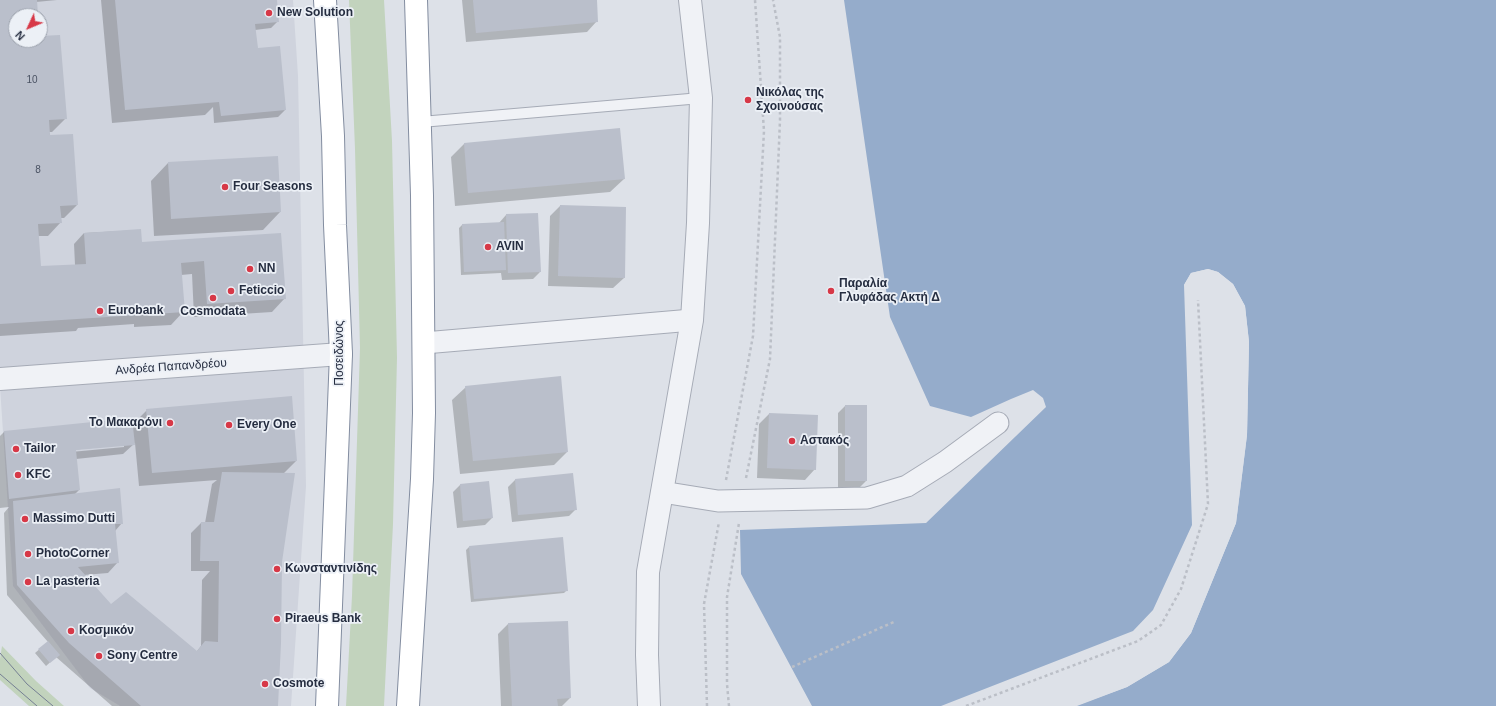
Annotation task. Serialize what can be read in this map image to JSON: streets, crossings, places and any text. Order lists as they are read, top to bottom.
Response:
{
  "streets": {
    "highway": ["Ποσειδώνος"],
    "street": ["Ανδρέα Παπανδρέου"]
  },
  "crossings": [
    ["Ποσειδώνος", "Ανδρέα Παπανδρέου"]
  ],
  "places": [
    "New Solution",
    "Νικόλας της Σχοινούσας",
    "Four Seasons",
    "AVIN",
    "NN",
    "Feticcio",
    "Παραλία Γλυφάδας Ακτή Δ",
    "Cosmodata",
    "Eurobank",
    "Το Μακαρόνι",
    "Every One",
    "Αστακός",
    "Tailor",
    "KFC",
    "Massimo Dutti",
    "PhotoCorner",
    "Κωνσταντινίδης",
    "La pasteria",
    "Piraeus Bank",
    "Κοσμικόν",
    "Sony Centre",
    "Cosmote"
  ],
  "house_numbers": ["10", "8"],
  "north": "bottom left"
}
